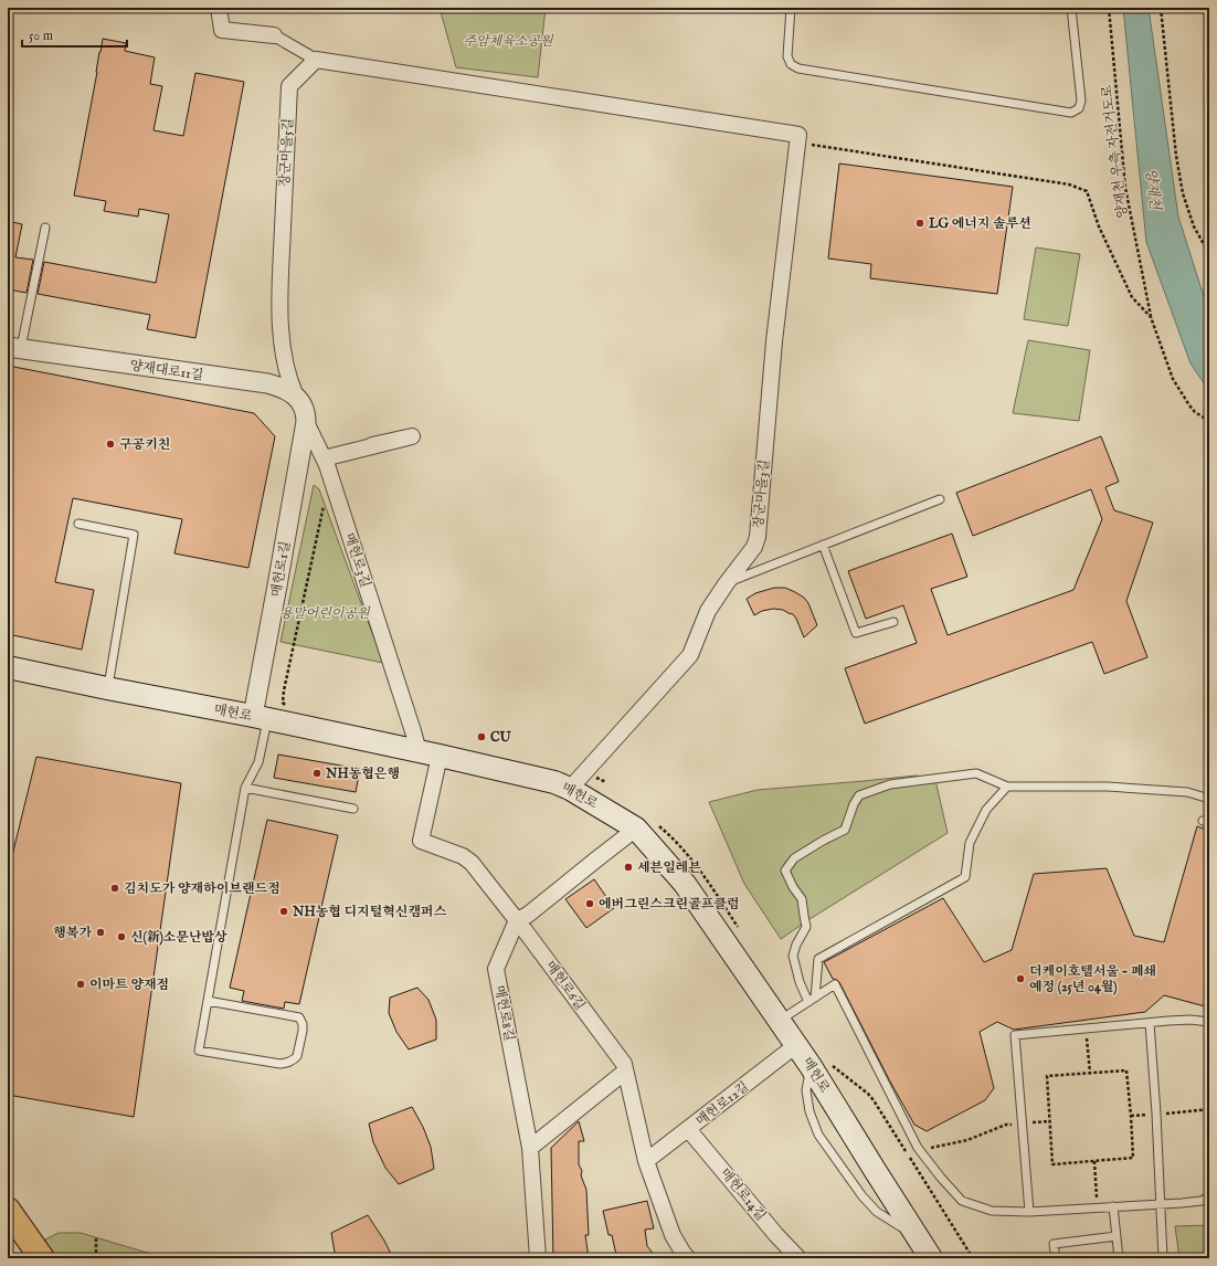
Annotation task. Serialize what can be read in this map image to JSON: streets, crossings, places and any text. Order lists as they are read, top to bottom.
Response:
{
  "streets": {
    "main road": ["매헌로"],
    "street": [
      "장군마을5길",
      "양재대로11길",
      "장군마을3길",
      "매헌로3길",
      "매헌로1길",
      "매헌로6길",
      "매헌로8길",
      "매헌로12길",
      "매헌로14길"
    ],
    "path": ["양재천 우측 자전거도로"]
  },
  "crossings": [
    ["장군마을5길", "양재대로11길"],
    ["장군마을3길", "매헌로"],
    ["매헌로3길", "매헌로1길"],
    ["매헌로3길", "매헌로"],
    ["매헌로3길", "매헌로6길"],
    ["매헌로1길", "매헌로"],
    ["매헌로", "매헌로6길"],
    ["매헌로", "매헌로12길"],
    ["매헌로6길", "매헌로8길"],
    ["매헌로6길", "매헌로12길"],
    ["매헌로12길", "매헌로14길"]
  ],
  "water": ["양재천"],
  "parks": ["주암체육소공원", "용말어린이공원"],
  "places": [
    "LG 에너지 솔루션",
    "구공키친",
    "CU",
    "NH농협은행",
    "세븐일레븐",
    "김치도가 양재하이브랜드점",
    "에버그린스크린골프클럼",
    "NH농협 디지털혁신캠퍼스",
    "행복가",
    "신(新)소문난밥상",
    "더케이호텔서울 - 폐쇄 예정 (25년 04월)",
    "이마트 양재점"
  ],
  "scale_bar": "50 m"
}
